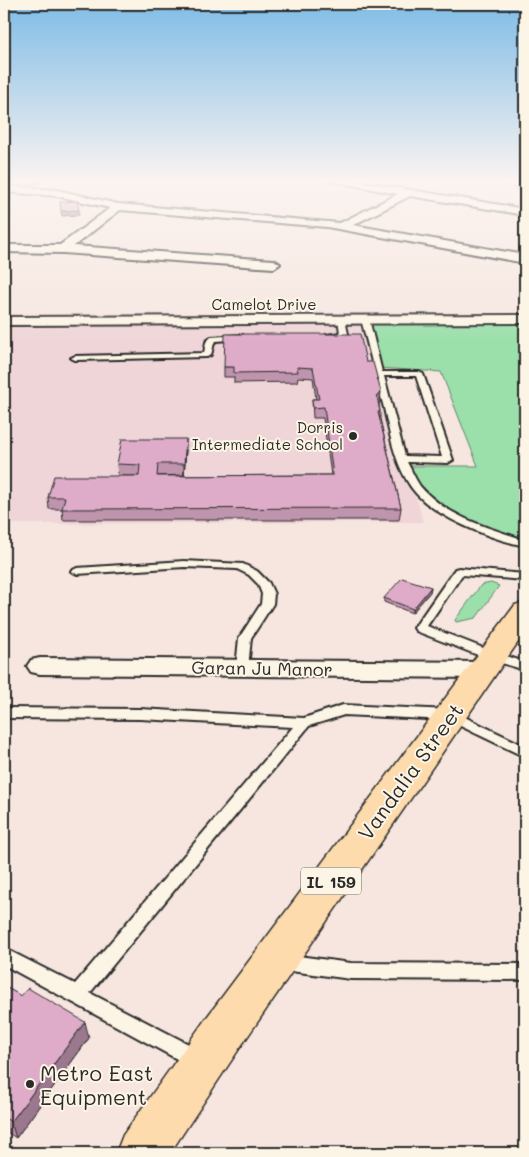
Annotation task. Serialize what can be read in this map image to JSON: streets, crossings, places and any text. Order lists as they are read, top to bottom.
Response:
{
  "streets": {
    "main road": ["Vandalia Street", "IL 159"],
    "street": ["Camelot Drive", "Garan Ju Manor"]
  },
  "crossings": [
    ["Garan Ju Manor", "Vandalia Street"]
  ],
  "places": ["Dorris Intermediate School", "Metro East Equipment"]
}
